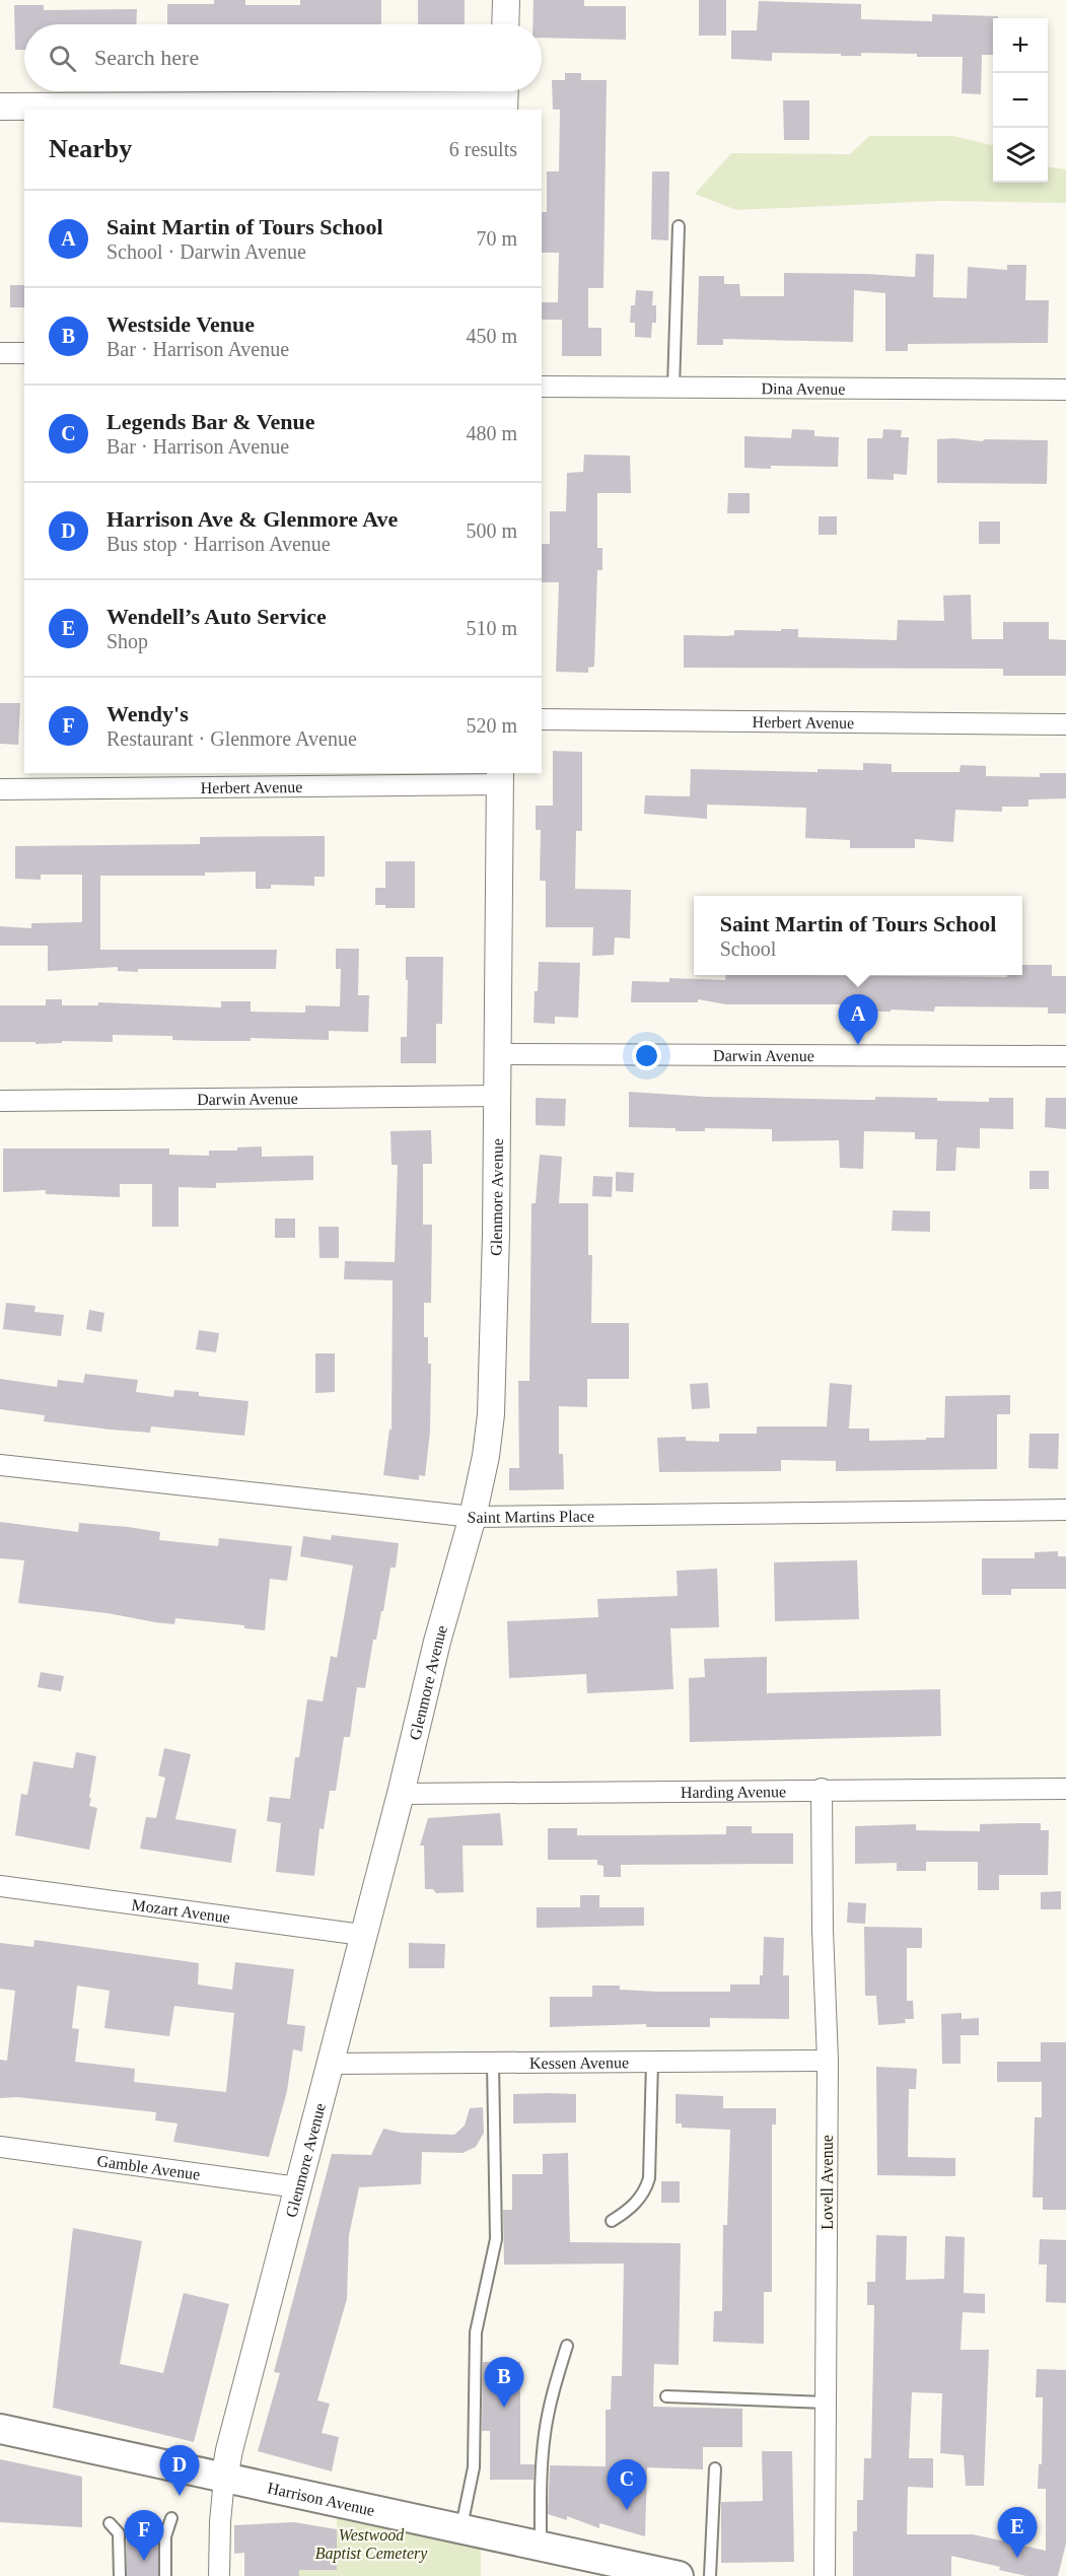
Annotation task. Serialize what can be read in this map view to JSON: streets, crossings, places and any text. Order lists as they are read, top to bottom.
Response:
{
  "streets": {
    "main road": ["Harrison Avenue"],
    "street": [
      "Dina Avenue",
      "Herbert Avenue",
      "Darwin Avenue",
      "Glenmore Avenue",
      "Saint Martins Place",
      "Harding Avenue",
      "Mozart Avenue",
      "Kessen Avenue",
      "Gamble Avenue",
      "Lovell Avenue"
    ]
  },
  "crossings": [
    ["Herbert Avenue", "Glenmore Avenue"],
    ["Darwin Avenue", "Glenmore Avenue"],
    ["Glenmore Avenue", "Saint Martins Place"],
    ["Glenmore Avenue", "Harding Avenue"],
    ["Glenmore Avenue", "Mozart Avenue"],
    ["Glenmore Avenue", "Kessen Avenue"],
    ["Glenmore Avenue", "Gamble Avenue"],
    ["Glenmore Avenue", "Harrison Avenue"],
    ["Harding Avenue", "Lovell Avenue"],
    ["Kessen Avenue", "Lovell Avenue"]
  ],
  "parks": ["Westwood Baptist Cemetery"],
  "page": {
    "map_buttons": ["+", "−"],
    "search": "Search here",
    "heading": ["Nearby", "6 results"],
    "list": [
      {
        "mark": "A",
        "name": "Saint Martin of Tours School",
        "note": "School · Darwin Avenue",
        "value": "70 m"
      },
      {
        "mark": "B",
        "name": "Westside Venue",
        "note": "Bar · Harrison Avenue",
        "value": "450 m"
      },
      {
        "mark": "C",
        "name": "Legends Bar & Venue",
        "note": "Bar · Harrison Avenue",
        "value": "480 m"
      },
      {
        "mark": "D",
        "name": "Harrison Ave & Glenmore Ave",
        "note": "Bus stop · Harrison Avenue",
        "value": "500 m"
      },
      {
        "mark": "E",
        "name": "Wendell’s Auto Service",
        "note": "Shop",
        "value": "510 m"
      },
      {
        "mark": "F",
        "name": "Wendy's",
        "note": "Restaurant · Glenmore Avenue",
        "value": "520 m"
      }
    ],
    "popup": ["Saint Martin of Tours School", "School"],
    "pins": [
      "A",
      "B",
      "D",
      "C",
      "E",
      "F"
    ]
  }
}
